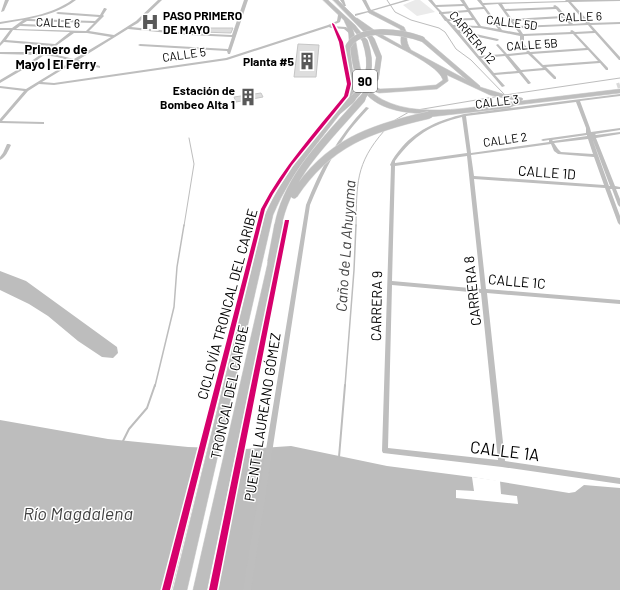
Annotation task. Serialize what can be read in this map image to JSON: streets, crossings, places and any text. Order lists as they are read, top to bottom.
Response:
{
  "streets": {
    "main road": ["90", "TRONCAL DEL CARIBE"],
    "street": [
      "CALLE 6",
      "CALLE 5D",
      "CARRERA 12",
      "CALLE 5B",
      "CALLE 5",
      "CALLE 3",
      "CALLE 2",
      "CALLE 1D",
      "CALLE 1C",
      "CARRERA 8",
      "CARRERA 9",
      "PUENTE LAUREANO GÓMEZ",
      "CALLE 1A"
    ],
    "cycle path": ["CICLOVÍA TRONCAL DEL CARIBE"]
  },
  "crossings": [
    ["CALLE 5D", "CARRERA 12"],
    ["CARRERA 12", "CALLE 5B"],
    ["CALLE 5", "90"],
    ["90", "TRONCAL DEL CARIBE"],
    ["CALLE 3", "CALLE 2"],
    ["CALLE 3", "CARRERA 8"],
    ["CALLE 3", "CARRERA 9"],
    ["CALLE 2", "CARRERA 8"],
    ["CALLE 2", "CARRERA 9"],
    ["CALLE 1D", "CARRERA 8"],
    ["CALLE 1C", "CARRERA 8"],
    ["CALLE 1C", "CARRERA 9"],
    ["CARRERA 8", "CALLE 1A"],
    ["CARRERA 9", "CALLE 1A"]
  ],
  "districts": ["Primero de Mayo | El Ferry"],
  "water": ["Caño de La Ahuyama", "Río Magdalena"],
  "places": {
    "hospital": ["PASO PRIMERO DE MAYO"],
    "building": ["Planta #5", "Estación de Bombeo Alta 1"]
  }
}
